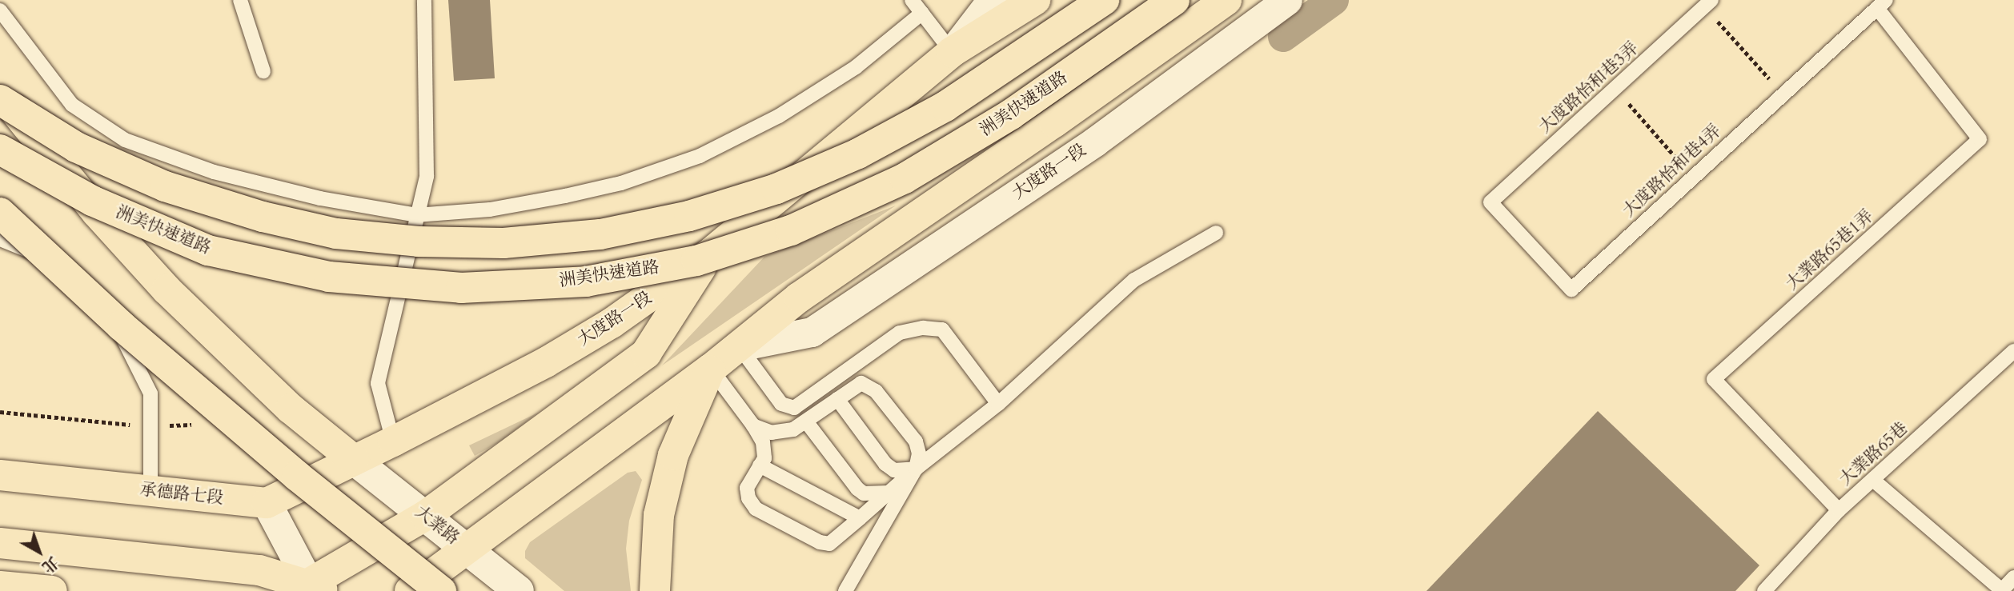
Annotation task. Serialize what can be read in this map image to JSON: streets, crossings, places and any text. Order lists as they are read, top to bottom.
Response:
{
  "streets": {
    "main road": [
      "洲美快速道路",
      "大度路一段",
      "承德路七段",
      "大業路"
    ],
    "lane": [
      "大度路怡和巷3弄",
      "大度路怡和巷4弄",
      "大業路65巷1弄",
      "大業路65巷"
    ]
  },
  "crossings": [
    ["大度路怡和巷3弄", "大度路怡和巷4弄"],
    ["大度路怡和巷4弄", "大業路65巷1弄"],
    ["大度路一段", "大業路"],
    ["大業路65巷1弄", "大業路65巷"]
  ],
  "north": "bottom right"
}
